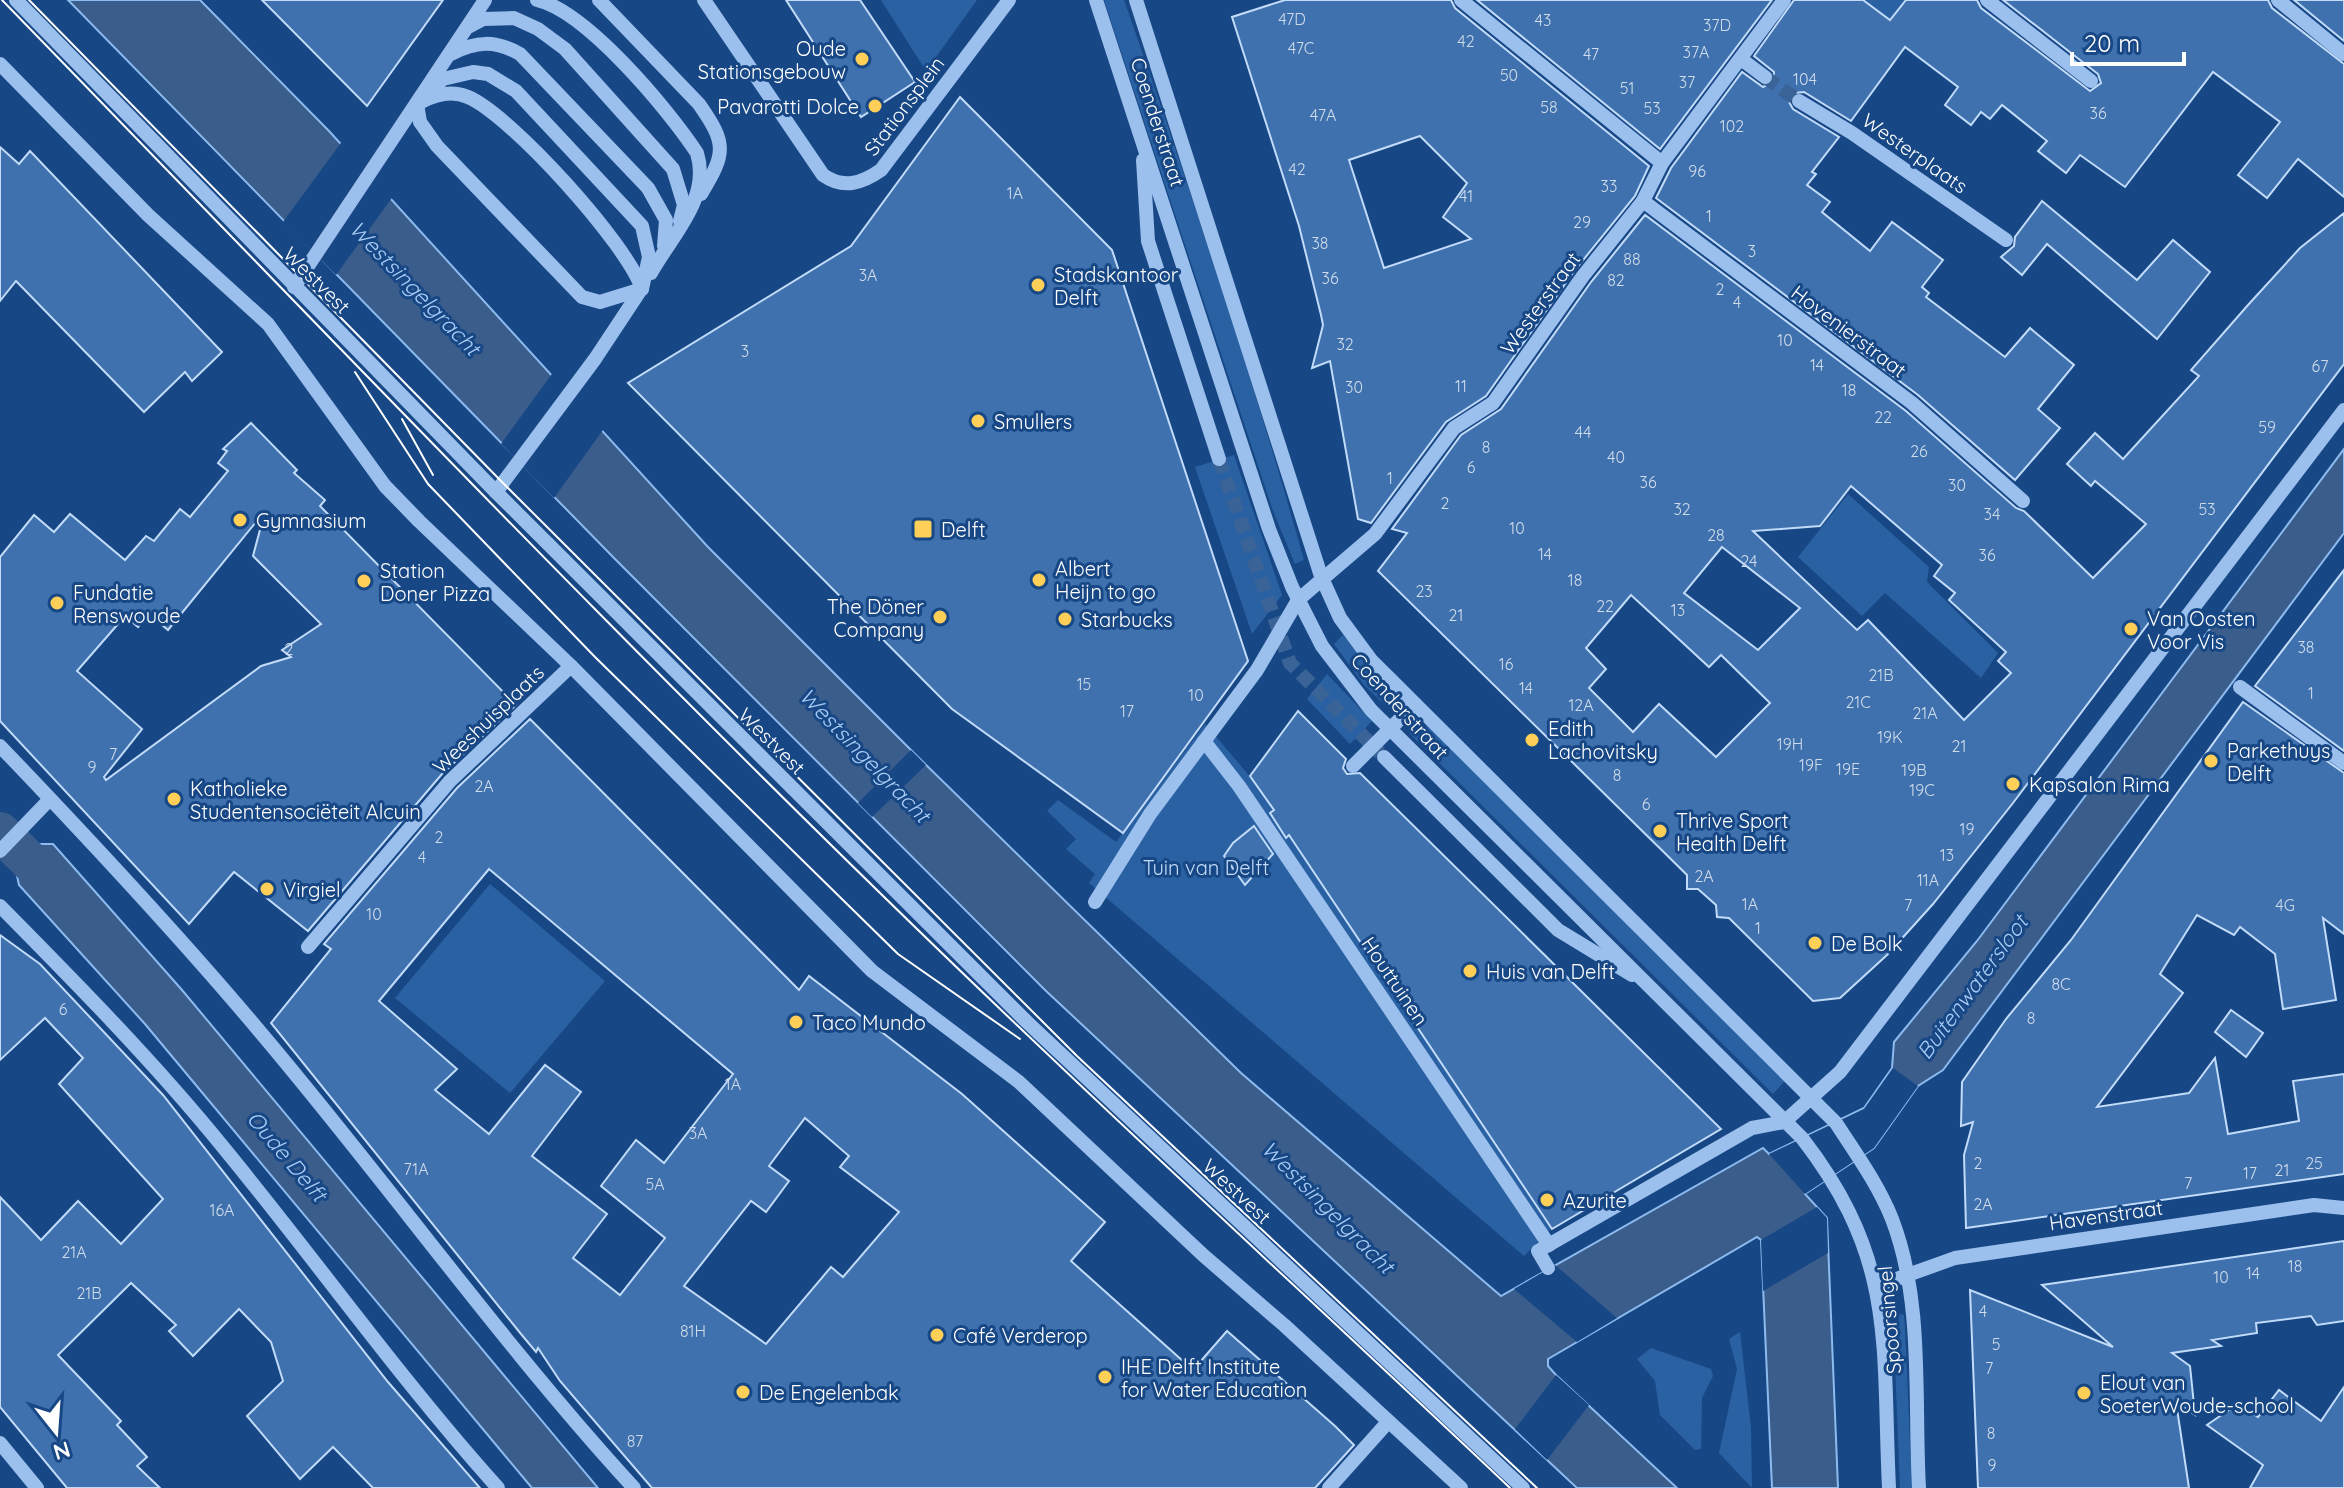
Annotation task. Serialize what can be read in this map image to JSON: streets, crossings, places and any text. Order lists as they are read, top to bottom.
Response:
{
  "streets": {
    "street": [
      "Stationsplein",
      "Coenderstraat",
      "Westerplaats",
      "Westvest",
      "Westerstraat",
      "Hovenierstraat",
      "Weeshuisplaats",
      "Houttuinen",
      "Havenstraat",
      "Spoorsingel"
    ]
  },
  "crossings": [
    ["Coenderstraat", "Westerstraat"],
    ["Coenderstraat", "Spoorsingel"],
    ["Westerstraat", "Hovenierstraat"],
    ["Havenstraat", "Spoorsingel"]
  ],
  "water": ["Westsingelgracht", "Buitenwatersloot", "Oude Delft"],
  "parks": ["Tuin van Delft"],
  "places": {
    "other": [
      "Oude Stationsgebouw",
      "Pavarotti Dolce",
      "Stadskantoor Delft",
      "Smullers",
      "Gymnasium",
      "Albert Heijn to go",
      "Station Doner Pizza",
      "Fundatie Renswoude",
      "The Döner Company",
      "Starbucks",
      "Van Oosten Voor Vis",
      "Edith Lachovitsky",
      "Parkethuys Delft",
      "Kapsalon Rima",
      "Katholieke Studentensociëteit Alcuin",
      "Thrive Sport Health Delft",
      "Virgiel",
      "De Bolk",
      "Huis van Delft",
      "Taco Mundo",
      "Azurite",
      "Café Verderop",
      "IHE Delft Institute for Water Education",
      "De Engelenbak",
      "Elout van SoeterWoude-school"
    ],
    "transit": ["Delft"]
  },
  "house_numbers": [
    "47D",
    "43",
    "37D",
    "42",
    "47C",
    "37A",
    "47",
    "50",
    "104",
    "37",
    "51",
    "58",
    "53",
    "36",
    "47A",
    "102",
    "42",
    "96",
    "33",
    "1A",
    "41",
    "1",
    "29",
    "38",
    "3",
    "88",
    "3A",
    "36",
    "82",
    "2",
    "4",
    "10",
    "32",
    "3",
    "14",
    "67",
    "11",
    "30",
    "18",
    "22",
    "59",
    "44",
    "8",
    "26",
    "40",
    "6",
    "1",
    "36",
    "30",
    "2",
    "32",
    "53",
    "34",
    "10",
    "28",
    "14",
    "36",
    "24",
    "18",
    "23",
    "22",
    "13",
    "21",
    "38",
    "2",
    "16",
    "21B",
    "15",
    "14",
    "1",
    "10",
    "21C",
    "12A",
    "17",
    "21A",
    "19K",
    "19H",
    "21",
    "7",
    "19F",
    "9",
    "19E",
    "19B",
    "8",
    "2A",
    "19C",
    "6",
    "19",
    "2",
    "13",
    "4",
    "2A",
    "11A",
    "1A",
    "7",
    "4G",
    "10",
    "1",
    "8C",
    "6",
    "8",
    "1A",
    "3A",
    "2",
    "25",
    "71A",
    "21",
    "17",
    "7",
    "5A",
    "2A",
    "16A",
    "21A",
    "18",
    "14",
    "10",
    "21B",
    "4",
    "81H",
    "5",
    "7",
    "8",
    "87",
    "9"
  ],
  "scale_bar": "20 m",
  "north": "bottom"
}
